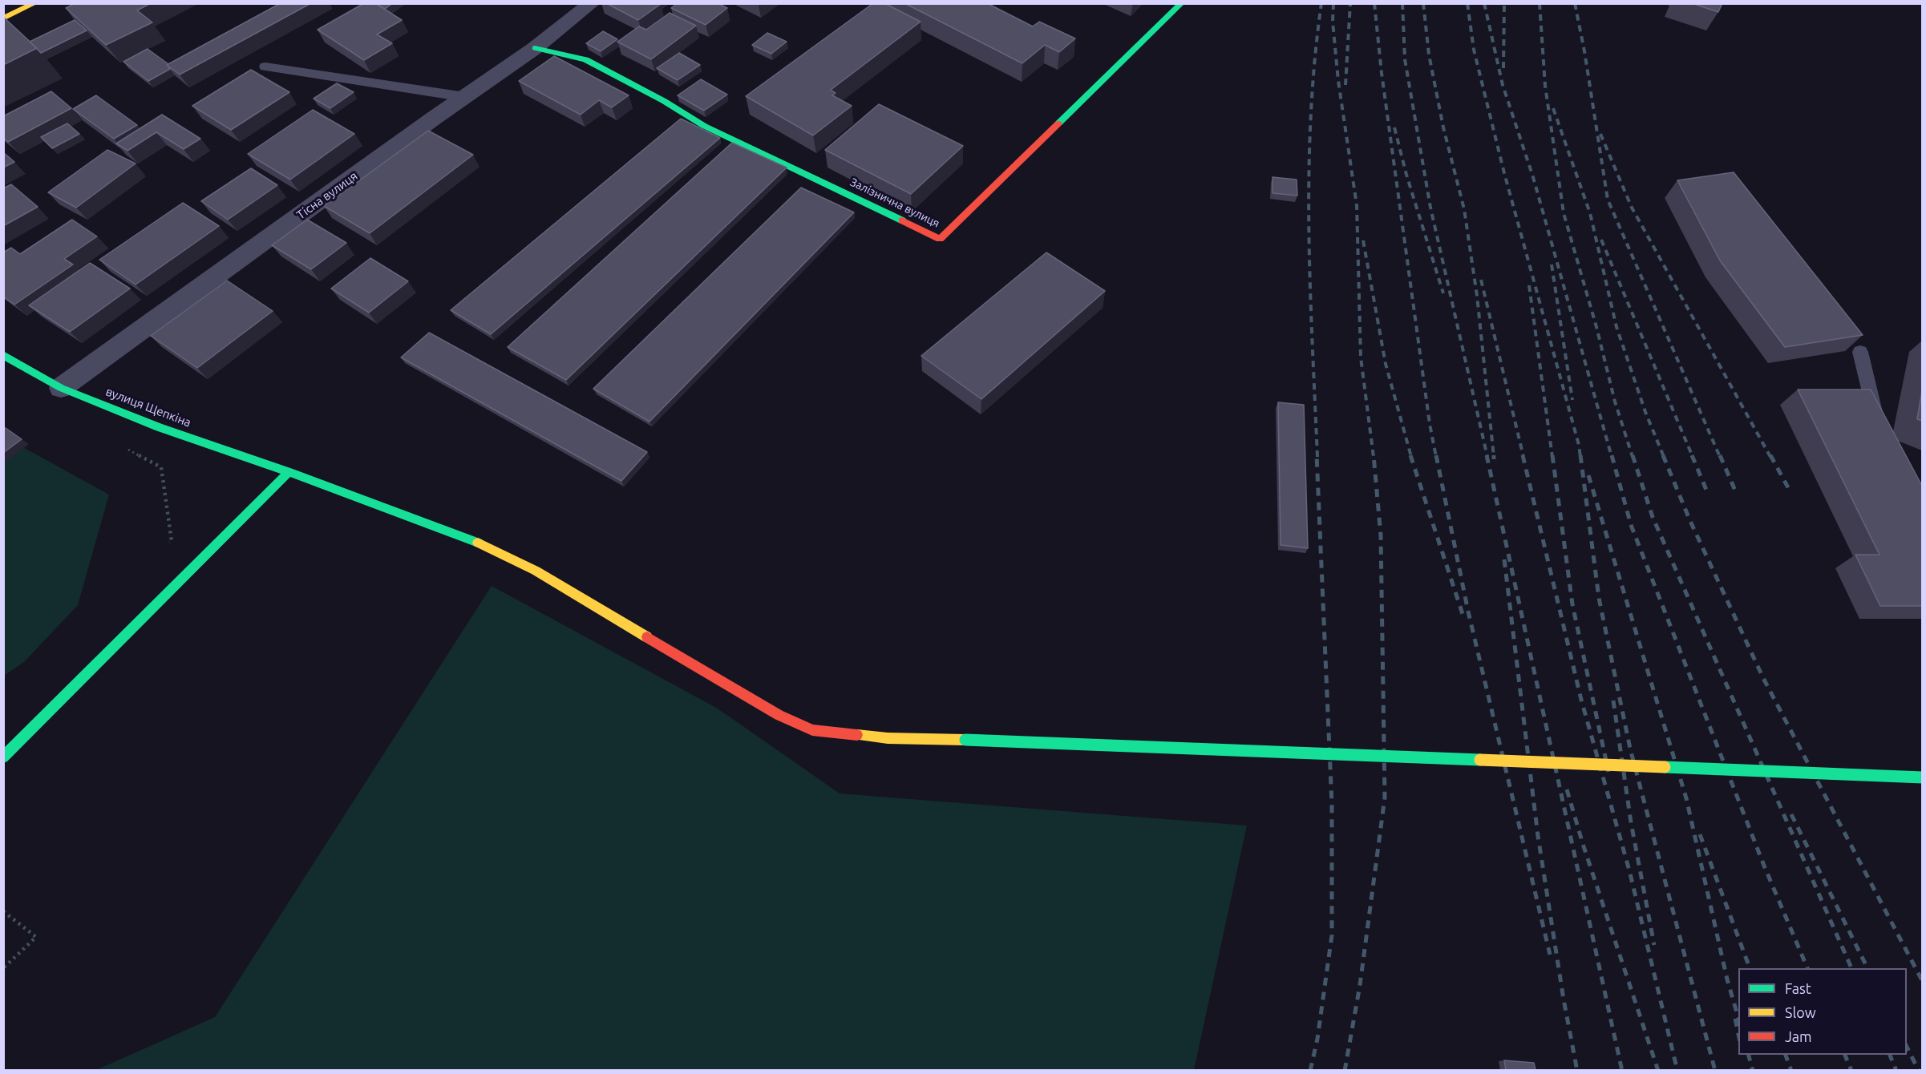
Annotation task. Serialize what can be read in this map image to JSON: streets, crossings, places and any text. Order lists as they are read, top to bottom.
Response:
{
  "streets": {
    "main road": ["Залізнична вулиця", "вулиця Щепкіна"],
    "street": ["Тісна вулиця"]
  },
  "crossings": [
    ["Тісна вулиця", "Залізнична вулиця"],
    ["Тісна вулиця", "вулиця Щепкіна"]
  ],
  "legend": ["Fast", "Slow", "Jam"]
}
